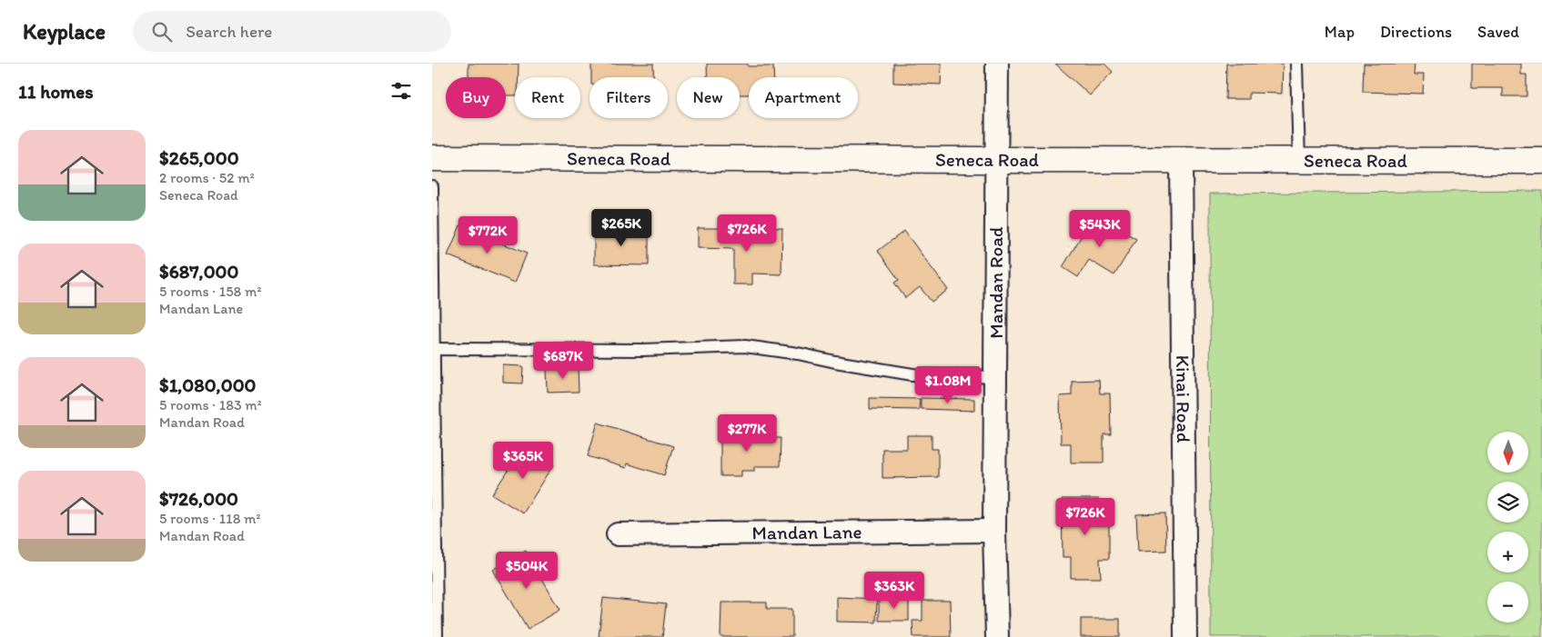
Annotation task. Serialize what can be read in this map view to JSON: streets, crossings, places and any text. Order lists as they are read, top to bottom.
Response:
{
  "streets": {
    "street": [
      "Seneca Road",
      "Mandan Road",
      "Kinai Road",
      "Mandan Lane"
    ]
  },
  "crossings": [
    ["Seneca Road", "Mandan Road"],
    ["Seneca Road", "Kinai Road"],
    ["Mandan Road", "Mandan Lane"]
  ],
  "north": "bottom",
  "page": {
    "header": "Keyplace",
    "search": "Search here",
    "nav": ["Map", "Directions", "Saved"],
    "heading": "11 homes",
    "chip": [
      "Buy",
      "Rent",
      "Filters",
      "New",
      "Apartment"
    ],
    "list": [
      {
        "name": "$265,000",
        "note": "2 rooms · 52 m² · Seneca Road"
      },
      {
        "name": "$687,000",
        "note": "5 rooms · 158 m² · Mandan Lane"
      },
      {
        "name": "$1,080,000",
        "note": "5 rooms · 183 m² · Mandan Road"
      },
      {
        "name": "$726,000",
        "note": "5 rooms · 118 m² · Mandan Road"
      }
    ],
    "price": [
      "$265K",
      "$543K",
      "$726K",
      "$772K",
      "$687K",
      "$1.08M",
      "$277K",
      "$365K",
      "$726K",
      "$504K",
      "$363K"
    ],
    "map_buttons": ["+", "−"]
  }
}
